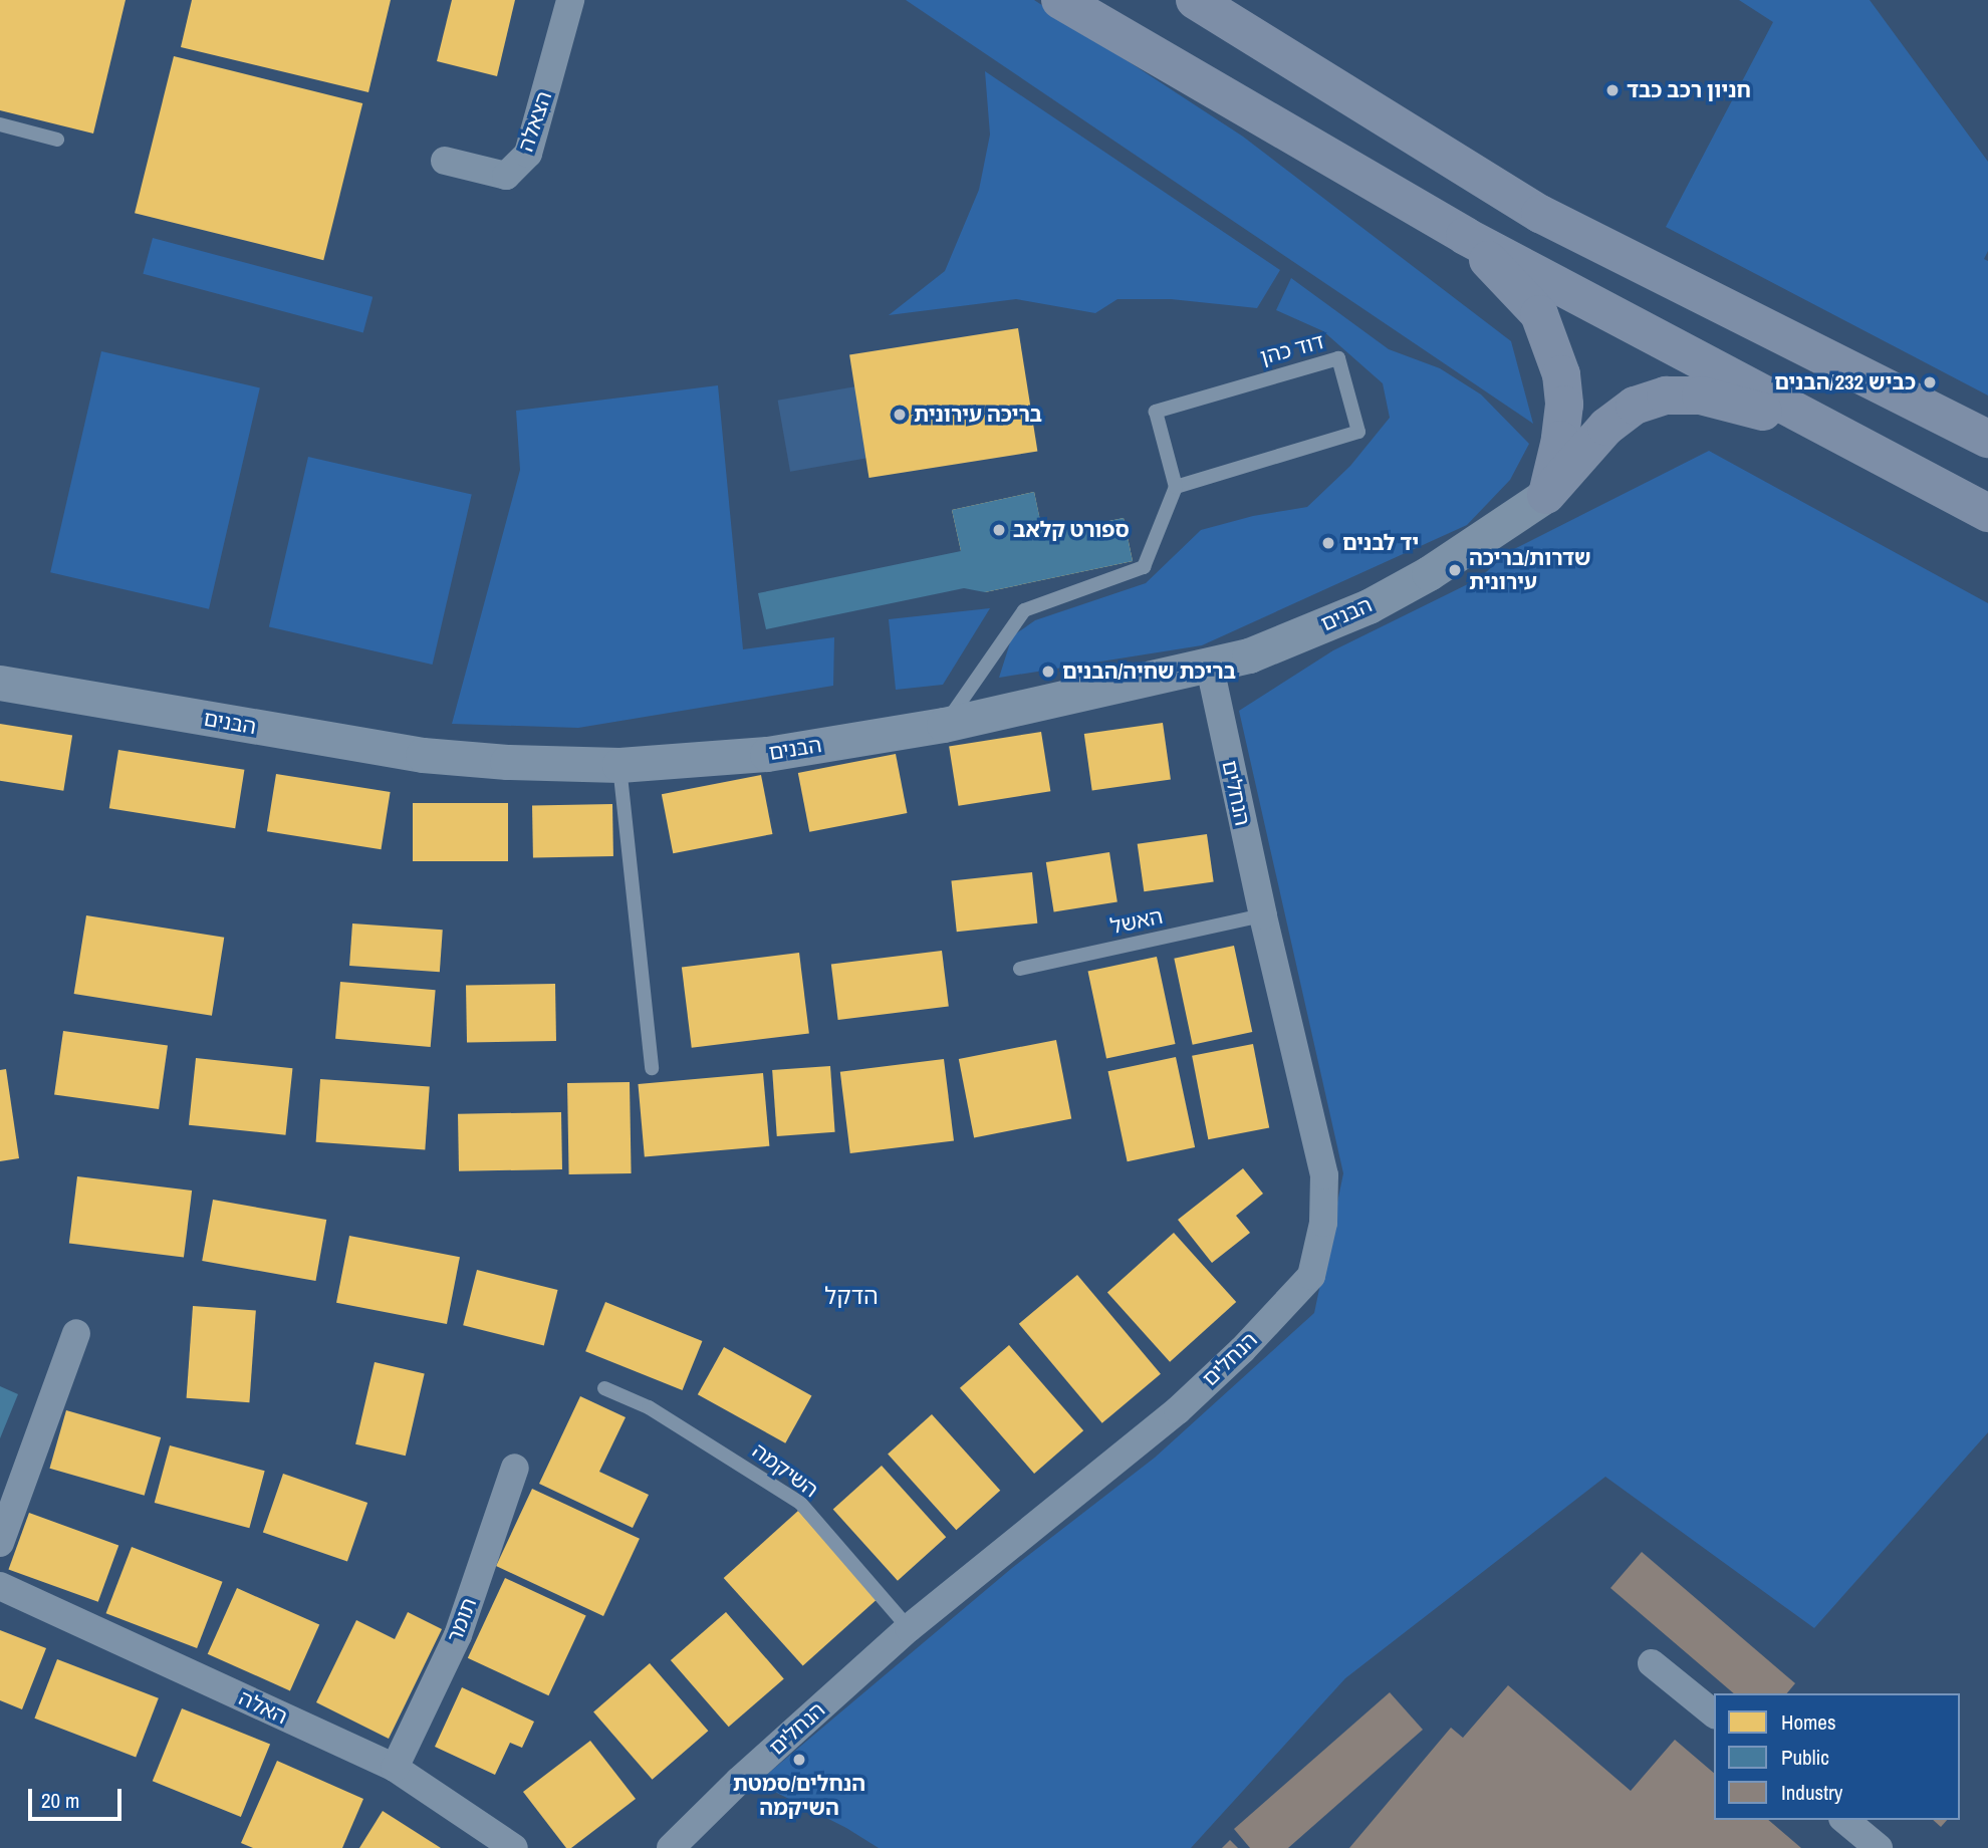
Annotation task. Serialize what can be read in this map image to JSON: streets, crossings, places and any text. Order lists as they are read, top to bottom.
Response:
{
  "streets": {
    "street": [
      "הצאלה",
      "הבנים",
      "הנחלים",
      "תומר",
      "האלה"
    ],
    "lane": ["דוד כהן", "האשל", "השיקמה"]
  },
  "crossings": [
    ["הבנים", "הנחלים"],
    ["הנחלים", "האשל"],
    ["הנחלים", "השיקמה"],
    ["תומר", "האלה"]
  ],
  "districts": ["הדקל"],
  "places": [
    "חניון רכב כבד",
    "כביש 232/הבנים",
    "בריכה עירונית",
    "ספורט קלאב",
    "יד לבנים",
    "שדרות/בריכה עירונית",
    "בריכת שחיה/הבנים",
    "הנחלים/סמטת השיקמה"
  ],
  "legend": ["Homes", "Public", "Industry"],
  "scale_bar": "20 m"
}
